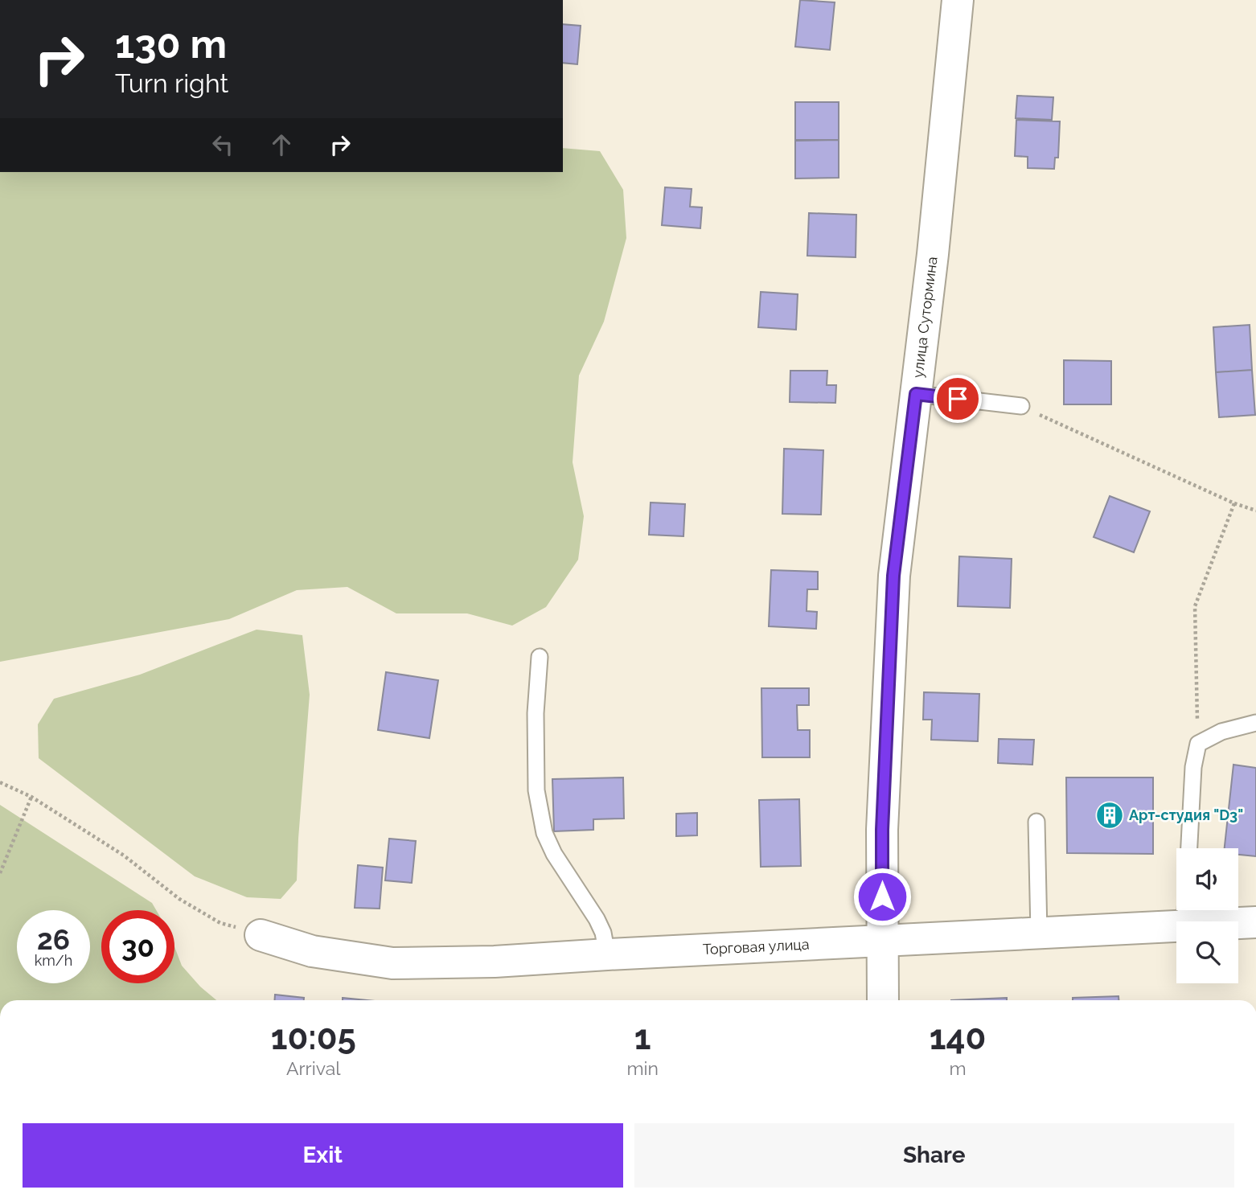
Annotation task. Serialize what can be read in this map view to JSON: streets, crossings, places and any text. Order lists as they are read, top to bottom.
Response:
{
  "streets": {
    "street": ["улица Сутормина", "Торговая улица"]
  },
  "crossings": [
    ["улица Сутормина", "Торговая улица"]
  ],
  "places": {
    "building": ["Арт-студия \"D3\""]
  },
  "page": {
    "turn": ["130 m", "Turn right"],
    "speed": "26 km/h",
    "limit": "30",
    "eta": [
      "10:05",
      "Arrival",
      "1",
      "min",
      "140",
      "m"
    ],
    "buttons": ["Exit", "Share"]
  }
}
